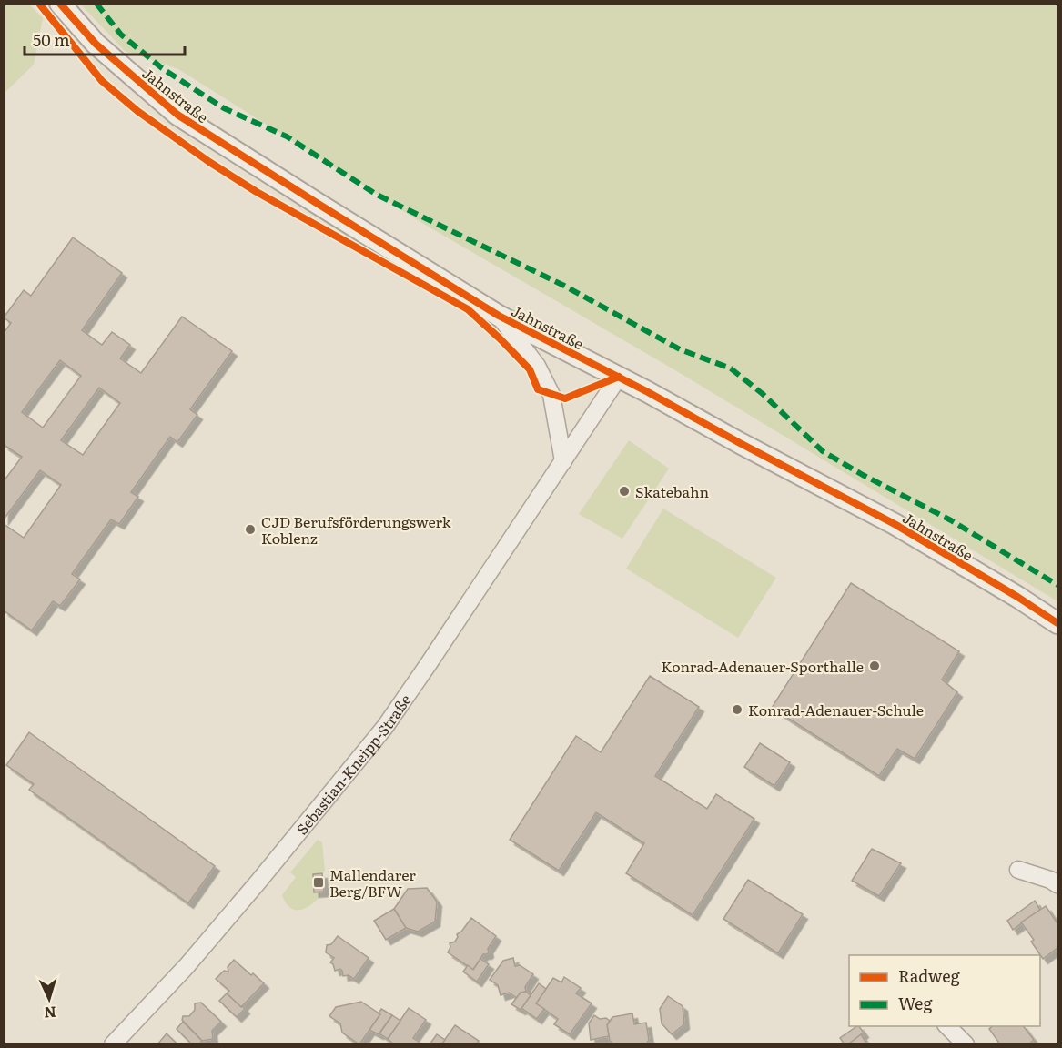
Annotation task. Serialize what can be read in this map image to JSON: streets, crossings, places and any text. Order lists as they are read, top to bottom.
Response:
{
  "streets": {
    "street": ["Jahnstraße", "Sebastian-Kneipp-Straße"]
  },
  "crossings": [
    ["Jahnstraße", "Sebastian-Kneipp-Straße"]
  ],
  "places": {
    "other": [
      "Skatebahn",
      "CJD Berufsförderungswerk Koblenz",
      "Konrad-Adenauer-Sporthalle",
      "Konrad-Adenauer-Schule"
    ],
    "transit": ["Mallendarer Berg/BFW"]
  },
  "legend": ["Radweg", "Weg"],
  "scale_bar": "50 m",
  "north": "bottom"
}
